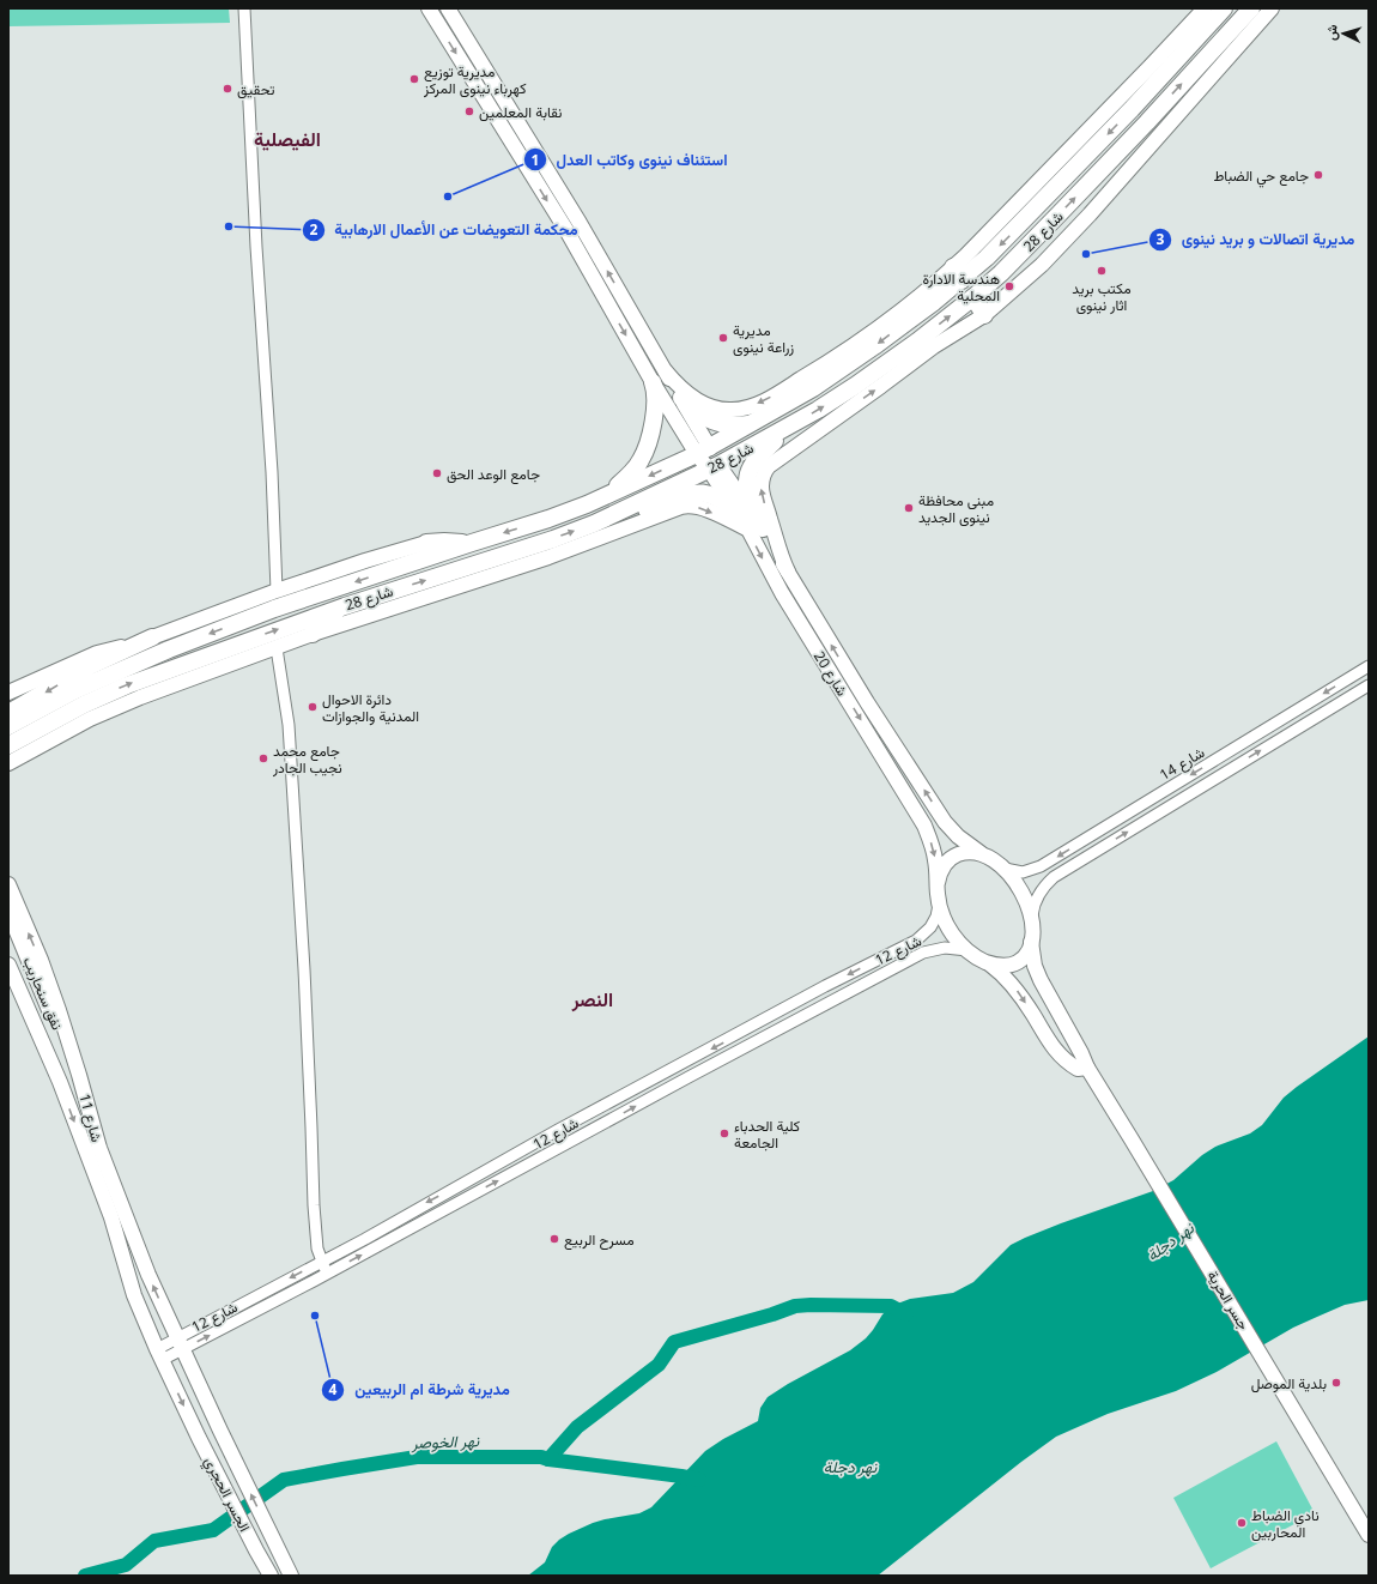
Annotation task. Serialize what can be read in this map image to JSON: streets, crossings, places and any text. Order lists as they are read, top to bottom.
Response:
{
  "streets": {
    "highway": ["شارع 28"],
    "main road": [
      "شارع 20",
      "نفق سنحاريب",
      "شارع 11",
      "جسر الحرية",
      "الجسر الحجري"
    ],
    "street": ["شارع 14", "شارع 12"]
  },
  "crossings": [
    ["شارع 28", "شارع 20"],
    ["شارع 20", "شارع 14"],
    ["شارع 20", "شارع 12"],
    ["شارع 20", "جسر الحرية"],
    ["شارع 14", "شارع 12"],
    ["شارع 14", "جسر الحرية"],
    ["شارع 12", "شارع 11"],
    ["شارع 12", "جسر الحرية"],
    ["نفق سنحاريب", "شارع 11"],
    ["شارع 11", "الجسر الحجري"]
  ],
  "districts": ["الفيصلية", "النصر"],
  "water": ["نهر دجلة", "نهر الخوصر"],
  "places": [
    "مديرية توزيع كهرباء نينوى المركز",
    "تحقيق",
    "نقابة المعلمين",
    "جامع حي الضباط",
    "استئناف نينوى وكاتب العدل",
    "محكمة التعويضات عن الأعمال الارهابية",
    "مديرية اتصالات و بريد نينوى",
    "مكتب بريد اثار نينوى",
    "هندسة الادارة المحلية",
    "مديرية زراعة نينوى",
    "جامع الوعد الحق",
    "مبنى محافظة نينوى الجديد",
    "دائرة الاحوال المدنية والجوازات",
    "جامع محمد نجيب الجادر",
    "كلية الحدباء الجامعة",
    "مسرح الربيع",
    "مديرية شرطة ام الربيعين",
    "بلدية الموصل",
    "نادي الضباط المحاربين"
  ],
  "north": "left"
}
